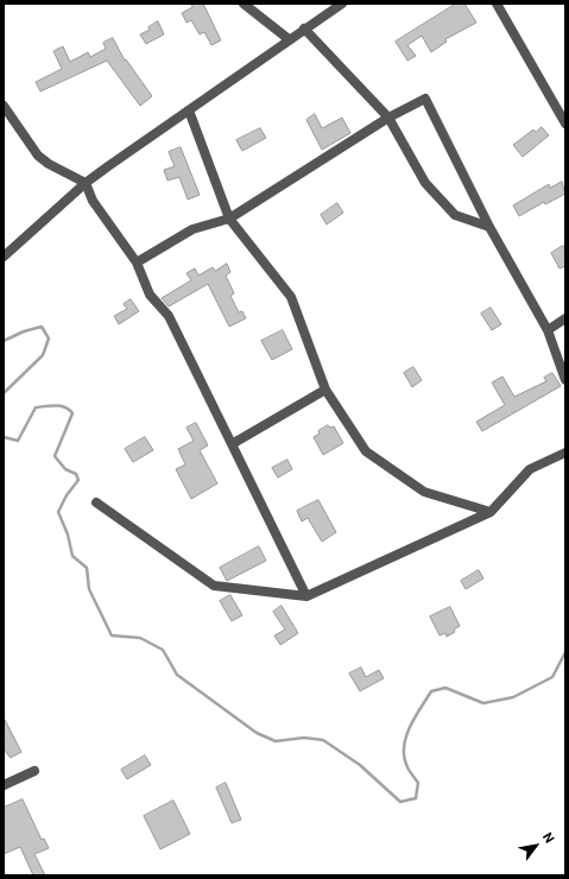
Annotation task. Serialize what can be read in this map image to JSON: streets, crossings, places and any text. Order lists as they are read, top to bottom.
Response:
{
  "north": "top right"
}
